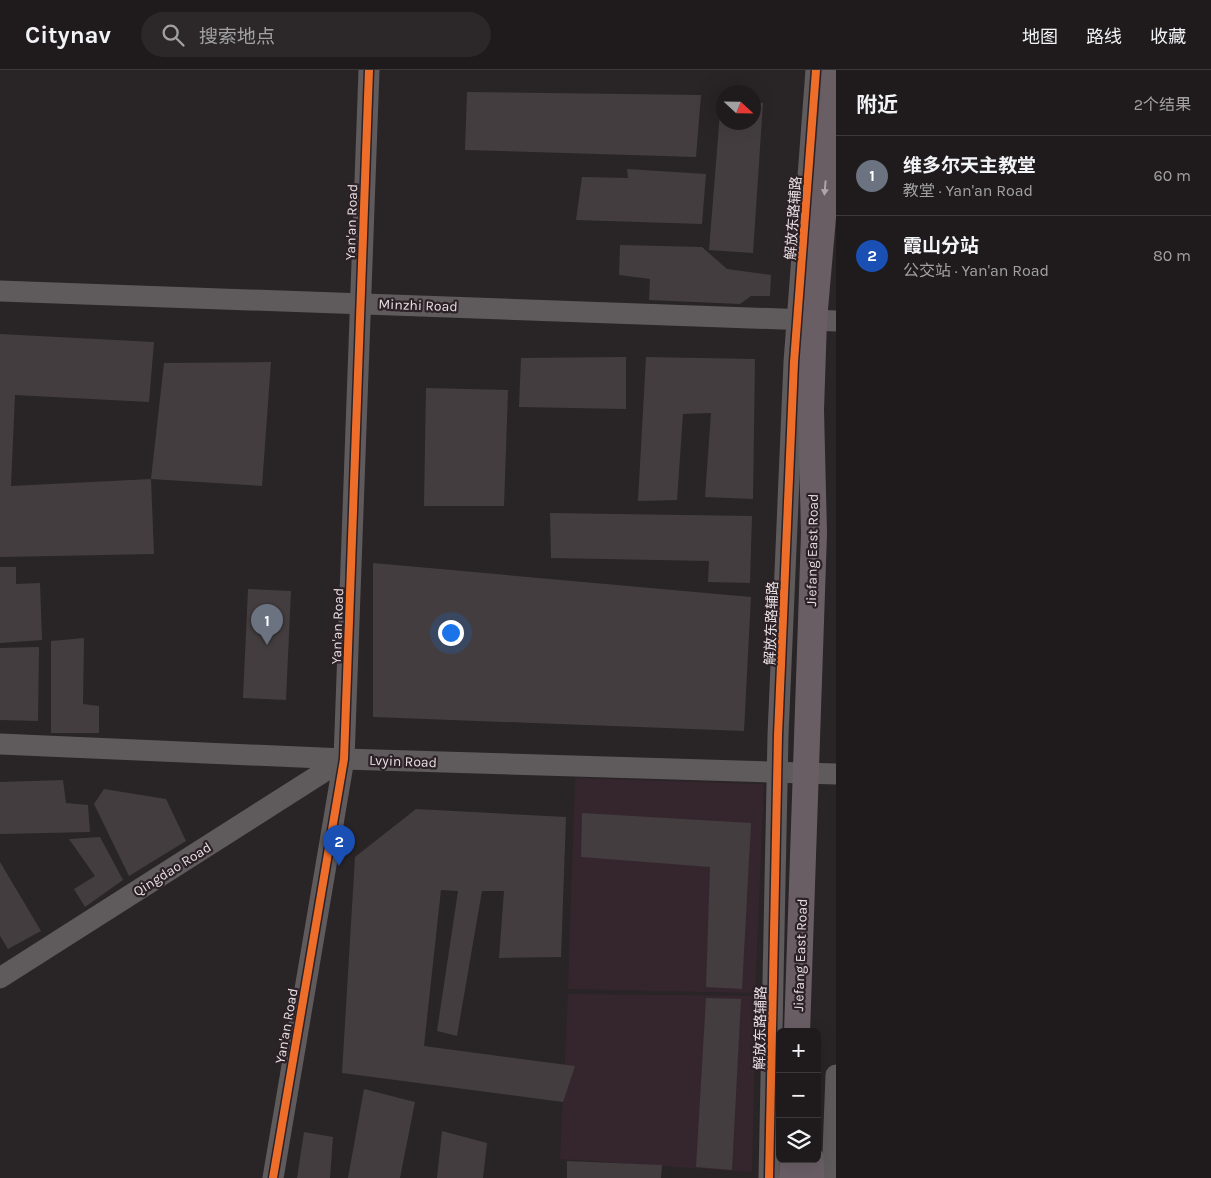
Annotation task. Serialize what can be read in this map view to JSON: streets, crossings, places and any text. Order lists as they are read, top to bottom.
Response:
{
  "streets": {
    "main road": ["Jiefang East Road"],
    "street": [
      "解放东路辅路",
      "Yan'an Road",
      "Minzhi Road",
      "Lvyin Road",
      "Qingdao Road"
    ]
  },
  "crossings": [
    ["Yan'an Road", "Minzhi Road"],
    ["Yan'an Road", "Lvyin Road"],
    ["Yan'an Road", "Qingdao Road"],
    ["Minzhi Road", "Jiefang East Road"],
    ["Jiefang East Road", "Lvyin Road"],
    ["Lvyin Road", "Qingdao Road"]
  ],
  "north": "right",
  "page": {
    "header": "Citynav",
    "search": "搜索地点",
    "nav": ["地图", "路线", "收藏"],
    "heading": ["附近", "2个结果"],
    "list": [
      {
        "mark": "1",
        "name": "维多尔天主教堂",
        "note": "教堂 · Yan'an Road",
        "value": "60 m"
      },
      {
        "mark": "2",
        "name": "霞山分站",
        "note": "公交站 · Yan'an Road",
        "value": "80 m"
      }
    ],
    "pins": ["1", "2"],
    "map_buttons": ["+", "−"]
  }
}
